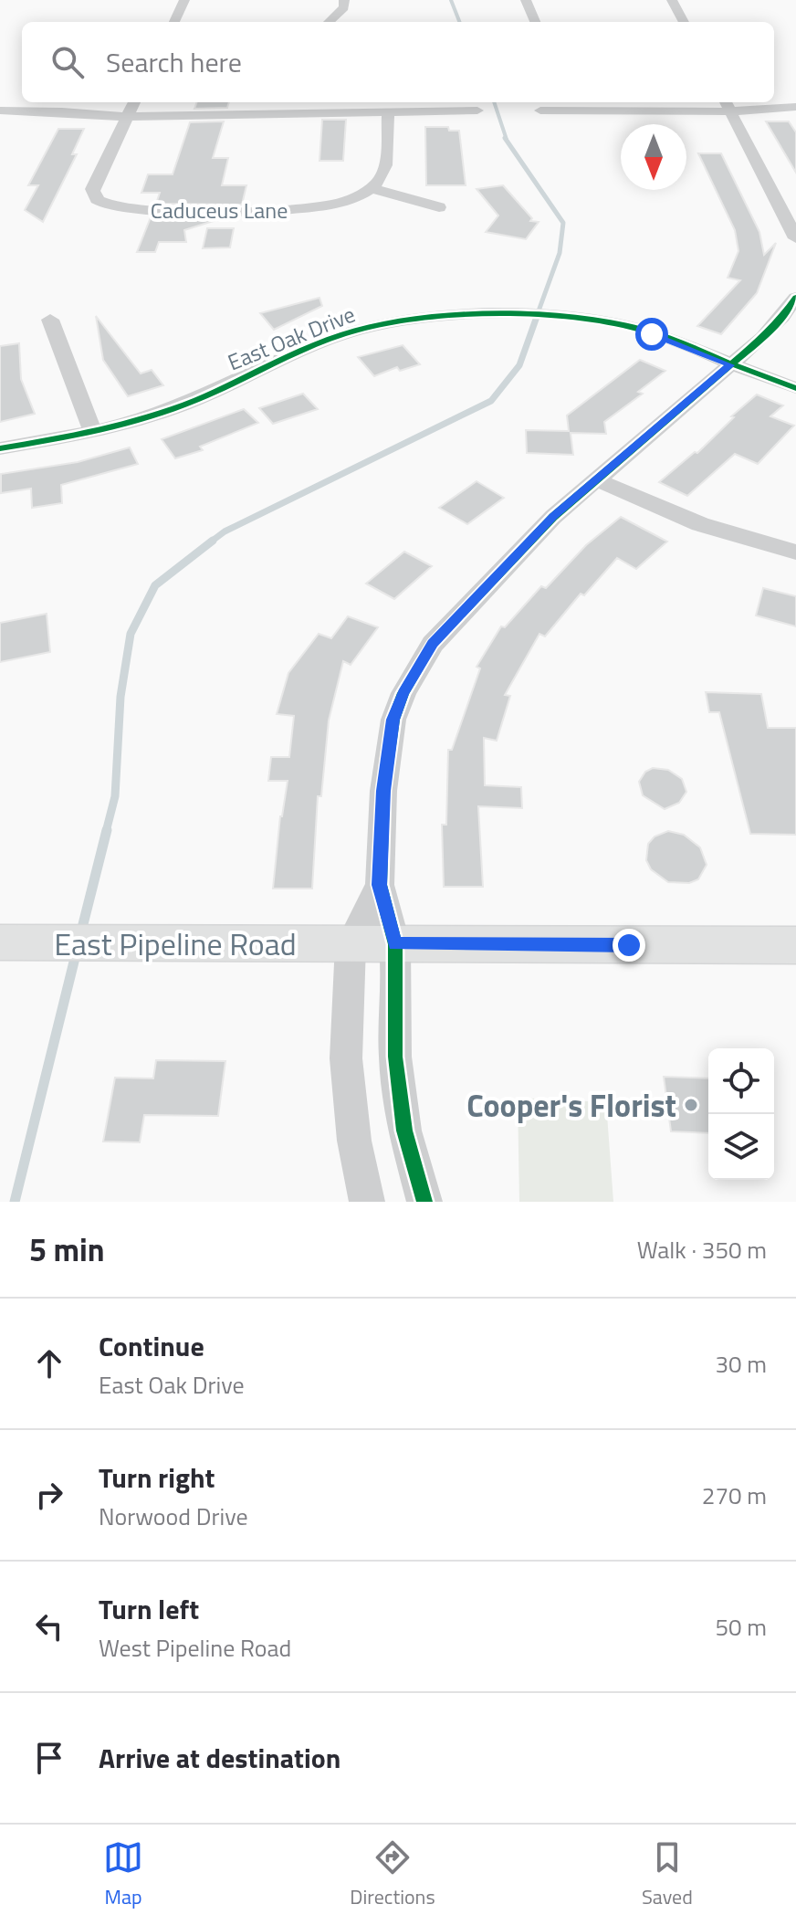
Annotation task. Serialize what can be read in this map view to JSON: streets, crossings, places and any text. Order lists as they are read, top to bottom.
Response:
{
  "streets": {
    "main road": ["East Pipeline Road"],
    "street": ["Caduceus Lane", "East Oak Drive"]
  },
  "places": ["Cooper's Florist"],
  "north": "bottom",
  "page": {
    "search": "Search here",
    "heading": ["5 min", "Walk · 350 m"],
    "list": [
      ["Continue", "East Oak Drive", "30 m"],
      ["Turn right", "Norwood Drive", "270 m"],
      ["Turn left", "West Pipeline Road", "50 m"],
      "Arrive at destination"
    ],
    "nav": ["Map", "Directions", "Saved"]
  }
}
